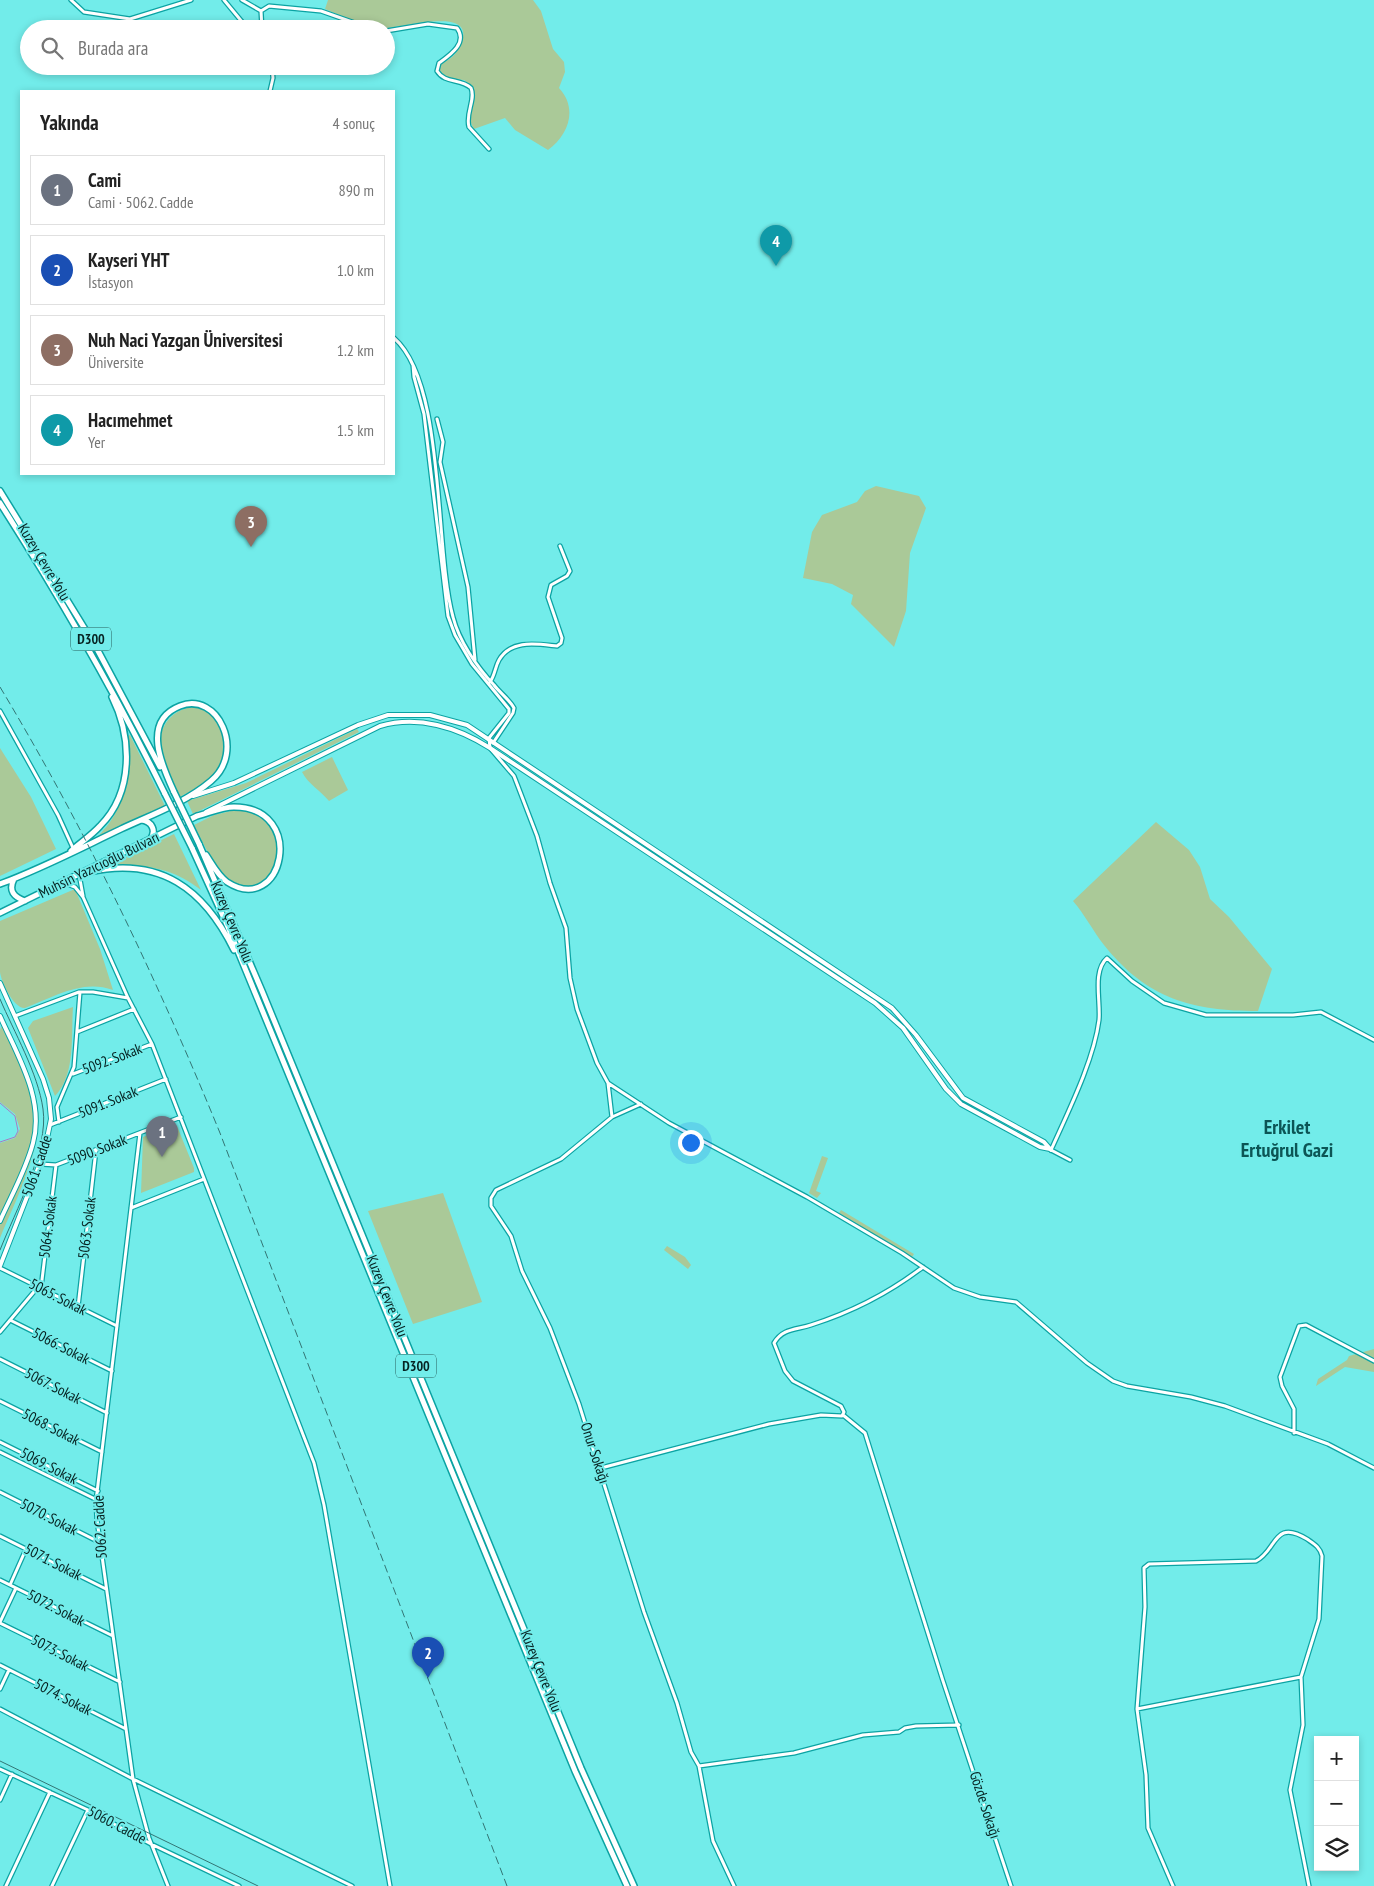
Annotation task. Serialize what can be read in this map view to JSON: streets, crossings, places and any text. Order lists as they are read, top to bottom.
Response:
{
  "streets": {
    "highway": ["Kuzey Çevre Yolu", "D300", "Muhsin Yazıcıoğlu Bulvarı"],
    "street": [
      "5092. Sokak",
      "5091. Sokak",
      "5090. Sokak",
      "5061. Cadde",
      "5064. Sokak",
      "5063. Sokak",
      "5065. Sokak",
      "5066. Sokak",
      "5067. Sokak",
      "5068. Sokak",
      "Onur Sokağı",
      "5069. Sokak",
      "5070. Sokak",
      "5062. Cadde",
      "5071. Sokak",
      "5072. Sokak",
      "5073. Sokak",
      "5074. Sokak",
      "Gözde Sokağı",
      "5060. Cadde"
    ]
  },
  "crossings": [
    ["Kuzey Çevre Yolu", "D300"],
    ["Kuzey Çevre Yolu", "Muhsin Yazıcıoğlu Bulvarı"],
    ["D300", "Muhsin Yazıcıoğlu Bulvarı"],
    ["5091. Sokak", "5061. Cadde"],
    ["5090. Sokak", "5061. Cadde"],
    ["5090. Sokak", "5064. Sokak"],
    ["5090. Sokak", "5063. Sokak"],
    ["5090. Sokak", "5062. Cadde"],
    ["5061. Cadde", "5065. Sokak"],
    ["5064. Sokak", "5065. Sokak"],
    ["5063. Sokak", "5065. Sokak"],
    ["5065. Sokak", "5062. Cadde"],
    ["5066. Sokak", "5062. Cadde"],
    ["5067. Sokak", "5062. Cadde"],
    ["5068. Sokak", "5062. Cadde"],
    ["5069. Sokak", "5062. Cadde"],
    ["5070. Sokak", "5062. Cadde"],
    ["5062. Cadde", "5071. Sokak"],
    ["5062. Cadde", "5072. Sokak"],
    ["5062. Cadde", "5073. Sokak"],
    ["5062. Cadde", "5074. Sokak"],
    ["5062. Cadde", "5060. Cadde"]
  ],
  "districts": ["Erkilet Ertuğrul Gazi"],
  "page": {
    "search": "Burada ara",
    "heading": ["Yakında", "4 sonuç"],
    "list": [
      {
        "mark": "1",
        "name": "Cami",
        "note": "Cami · 5062. Cadde",
        "value": "890 m"
      },
      {
        "mark": "2",
        "name": "Kayseri YHT",
        "note": "İstasyon",
        "value": "1.0 km"
      },
      {
        "mark": "3",
        "name": "Nuh Naci Yazgan Üniversitesi",
        "note": "Üniversite",
        "value": "1.2 km"
      },
      {
        "mark": "4",
        "name": "Hacımehmet",
        "note": "Yer",
        "value": "1.5 km"
      }
    ],
    "pins": [
      "4",
      "3",
      "1",
      "2"
    ],
    "map_buttons": ["+", "−"]
  }
}
